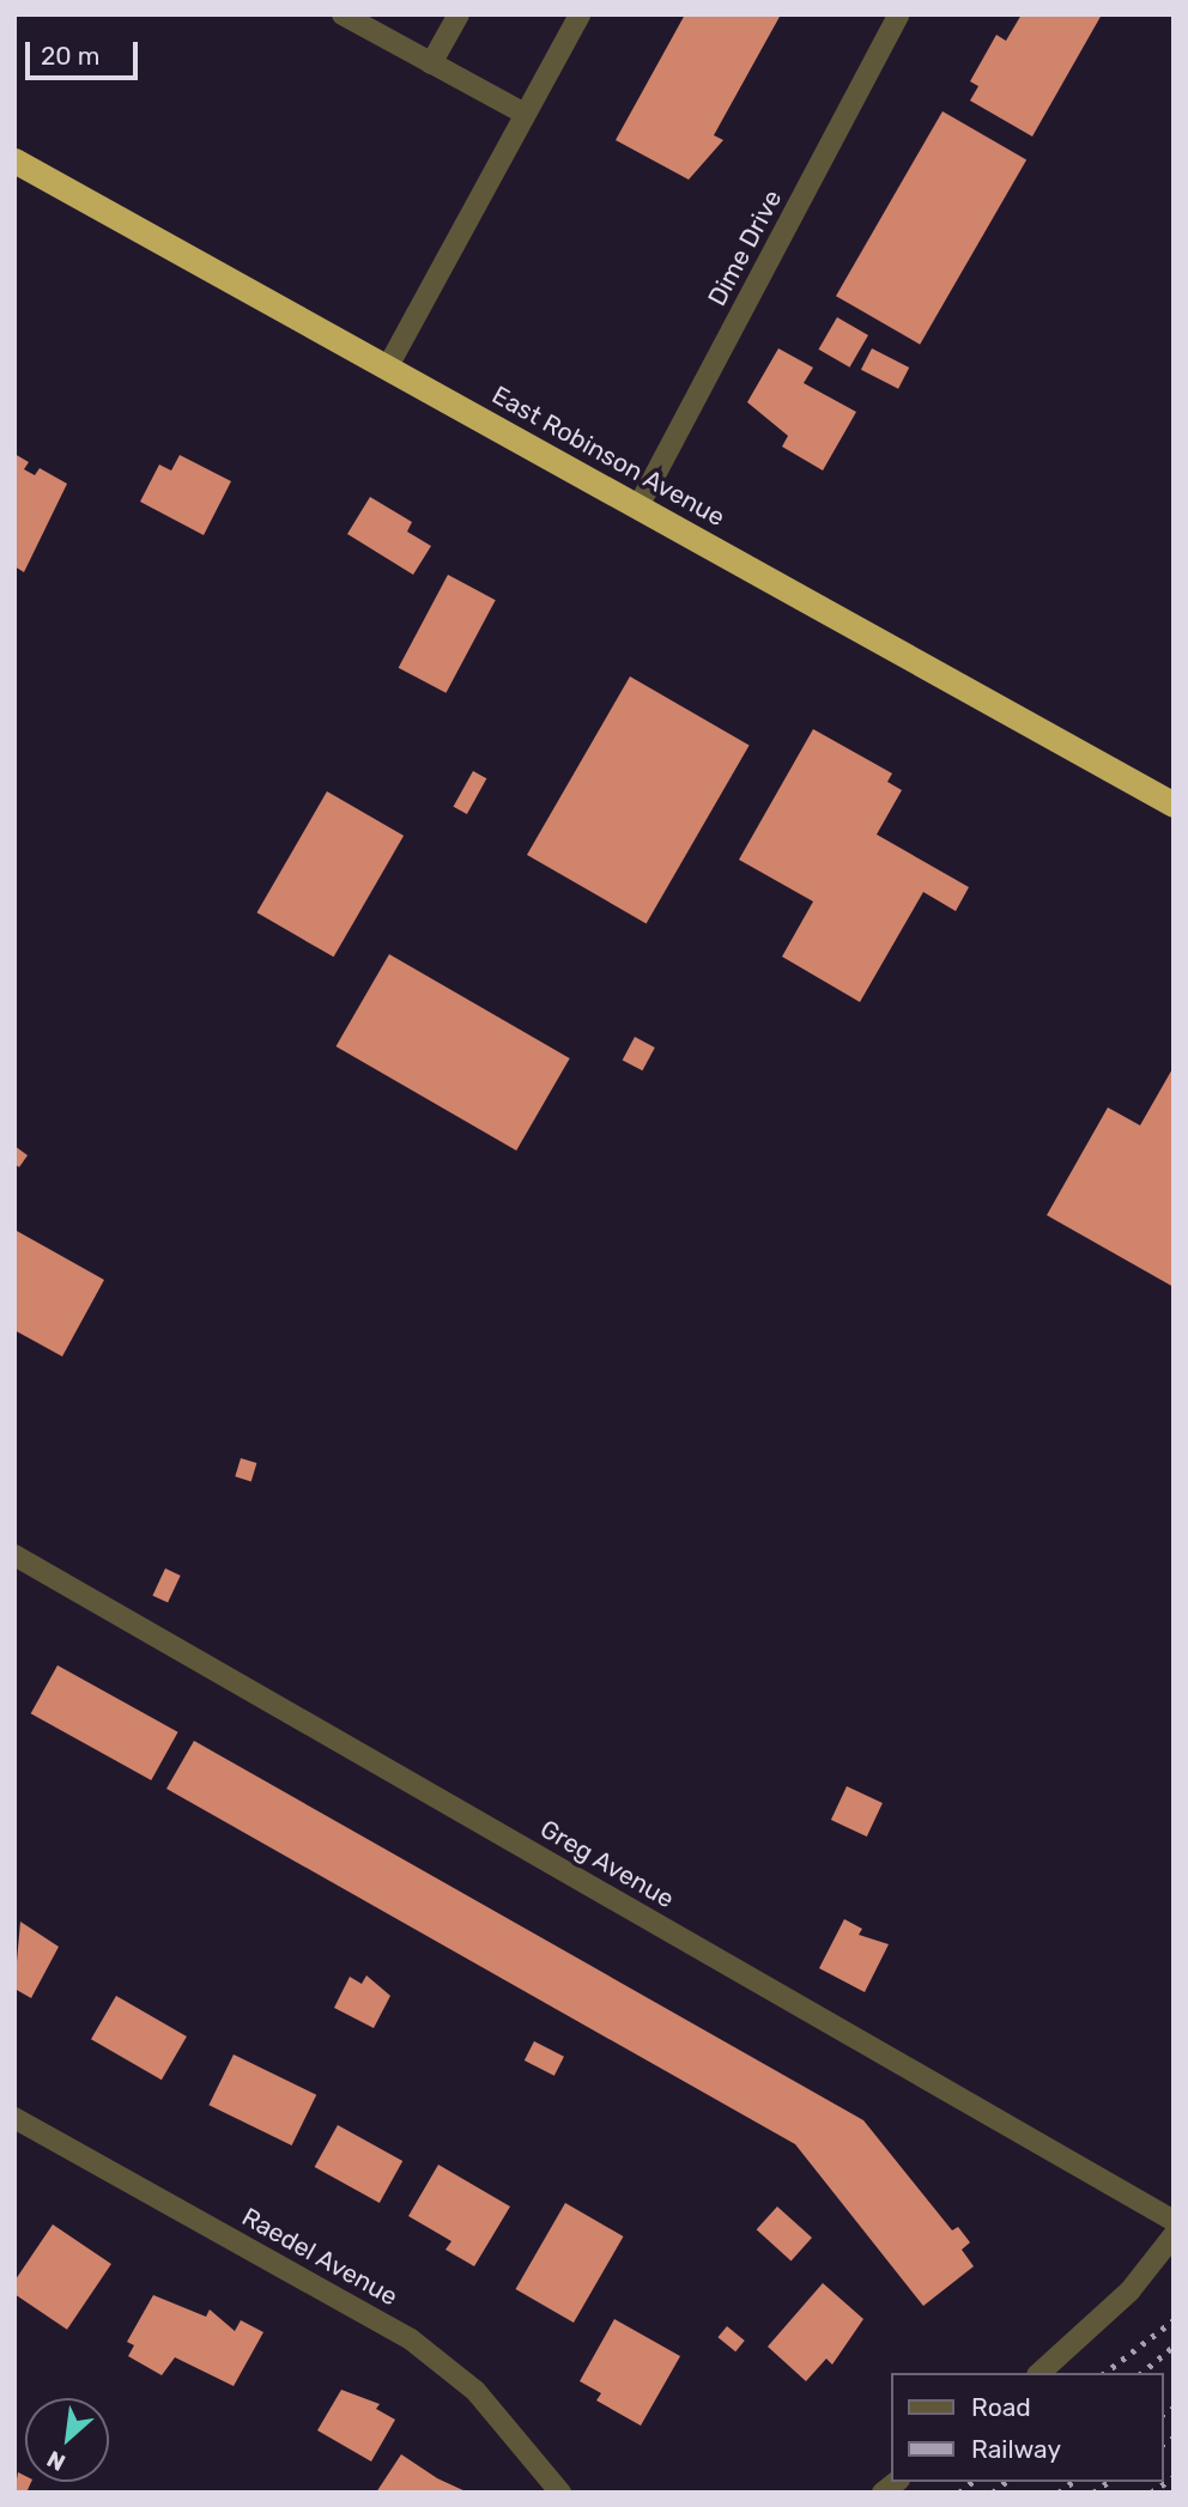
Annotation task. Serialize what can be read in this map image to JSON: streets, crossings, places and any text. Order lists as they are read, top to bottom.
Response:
{
  "streets": {
    "highway": ["East Robinson Avenue"],
    "street": ["Dime Drive", "Greg Avenue", "Raedel Avenue"]
  },
  "crossings": [
    ["Dime Drive", "East Robinson Avenue"]
  ],
  "legend": ["Road", "Railway"],
  "scale_bar": "20 m",
  "north": "bottom left"
}
